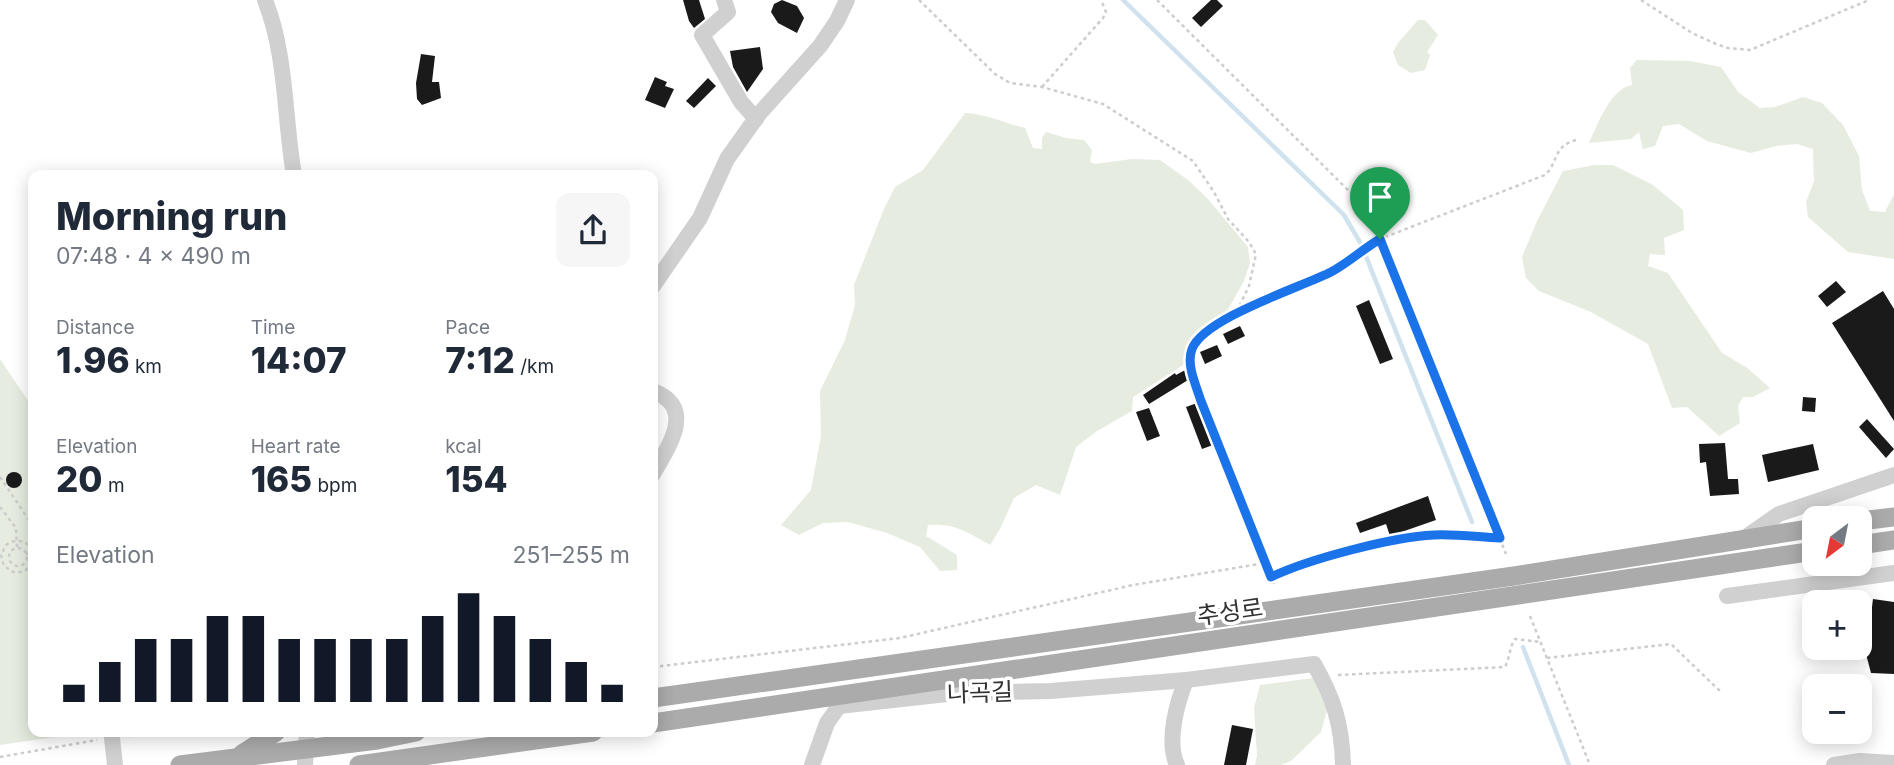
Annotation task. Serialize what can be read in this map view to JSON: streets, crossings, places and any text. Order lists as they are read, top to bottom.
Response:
{
  "streets": {
    "main road": ["추성로"],
    "street": ["나곡길"]
  },
  "north": "bottom left",
  "page": {
    "heading": ["Morning run", "07:48 · 4 × 490 m"],
    "stats": [
      ["Distance", "1.96 km"],
      ["Time", "14:07"],
      ["Pace", "7:12 /km"],
      ["Elevation", "20 m"],
      ["Heart rate", "165 bpm"],
      ["kcal", "154"]
    ],
    "map_buttons": ["+", "−"],
    "chart": ["Elevation", "251–255 m"]
  }
}
